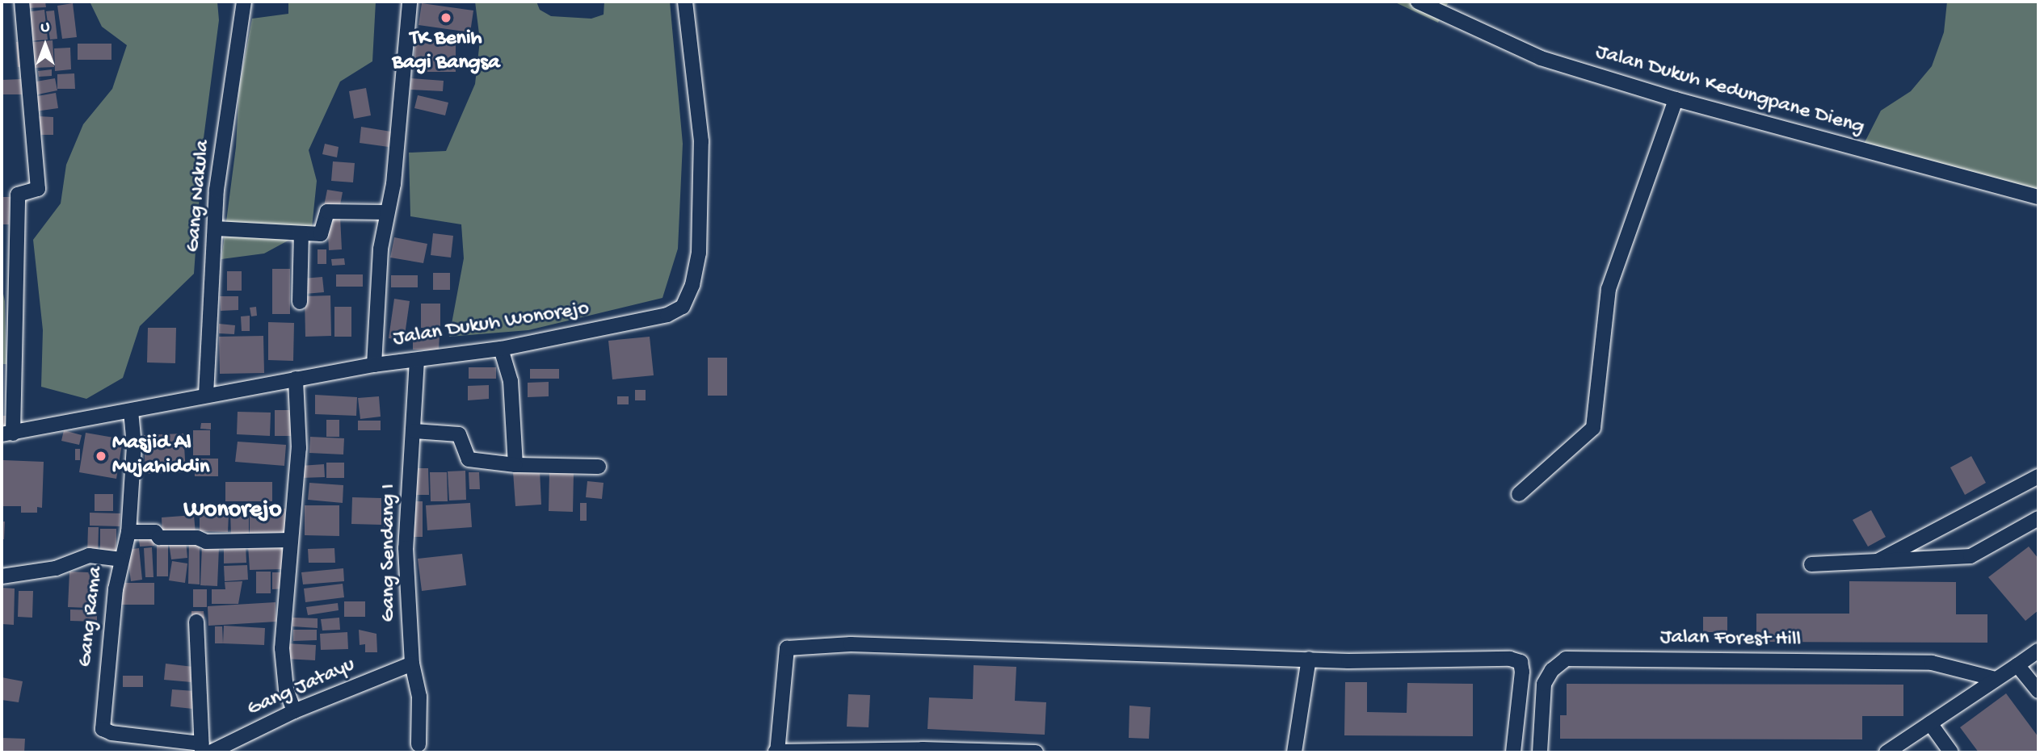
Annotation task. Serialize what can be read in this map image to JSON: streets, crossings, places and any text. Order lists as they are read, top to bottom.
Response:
{
  "streets": {
    "street": [
      "Jalan Dukuh Kedungpane Dieng",
      "Gang Nakula",
      "Jalan Dukuh Wonorejo",
      "Gang Sendang I",
      "Gang Rama",
      "Jalan Forest Hill",
      "Gang Jatayu"
    ]
  },
  "crossings": [
    ["Gang Nakula", "Jalan Dukuh Wonorejo"],
    ["Jalan Dukuh Wonorejo", "Gang Sendang I"],
    ["Jalan Dukuh Wonorejo", "Gang Rama"],
    ["Gang Sendang I", "Gang Jatayu"],
    ["Gang Rama", "Gang Jatayu"]
  ],
  "districts": ["Wonorejo"],
  "places": ["TK Benih Bagi Bangsa", "Masjid Al Mujahiddin"],
  "north": "top"
}
